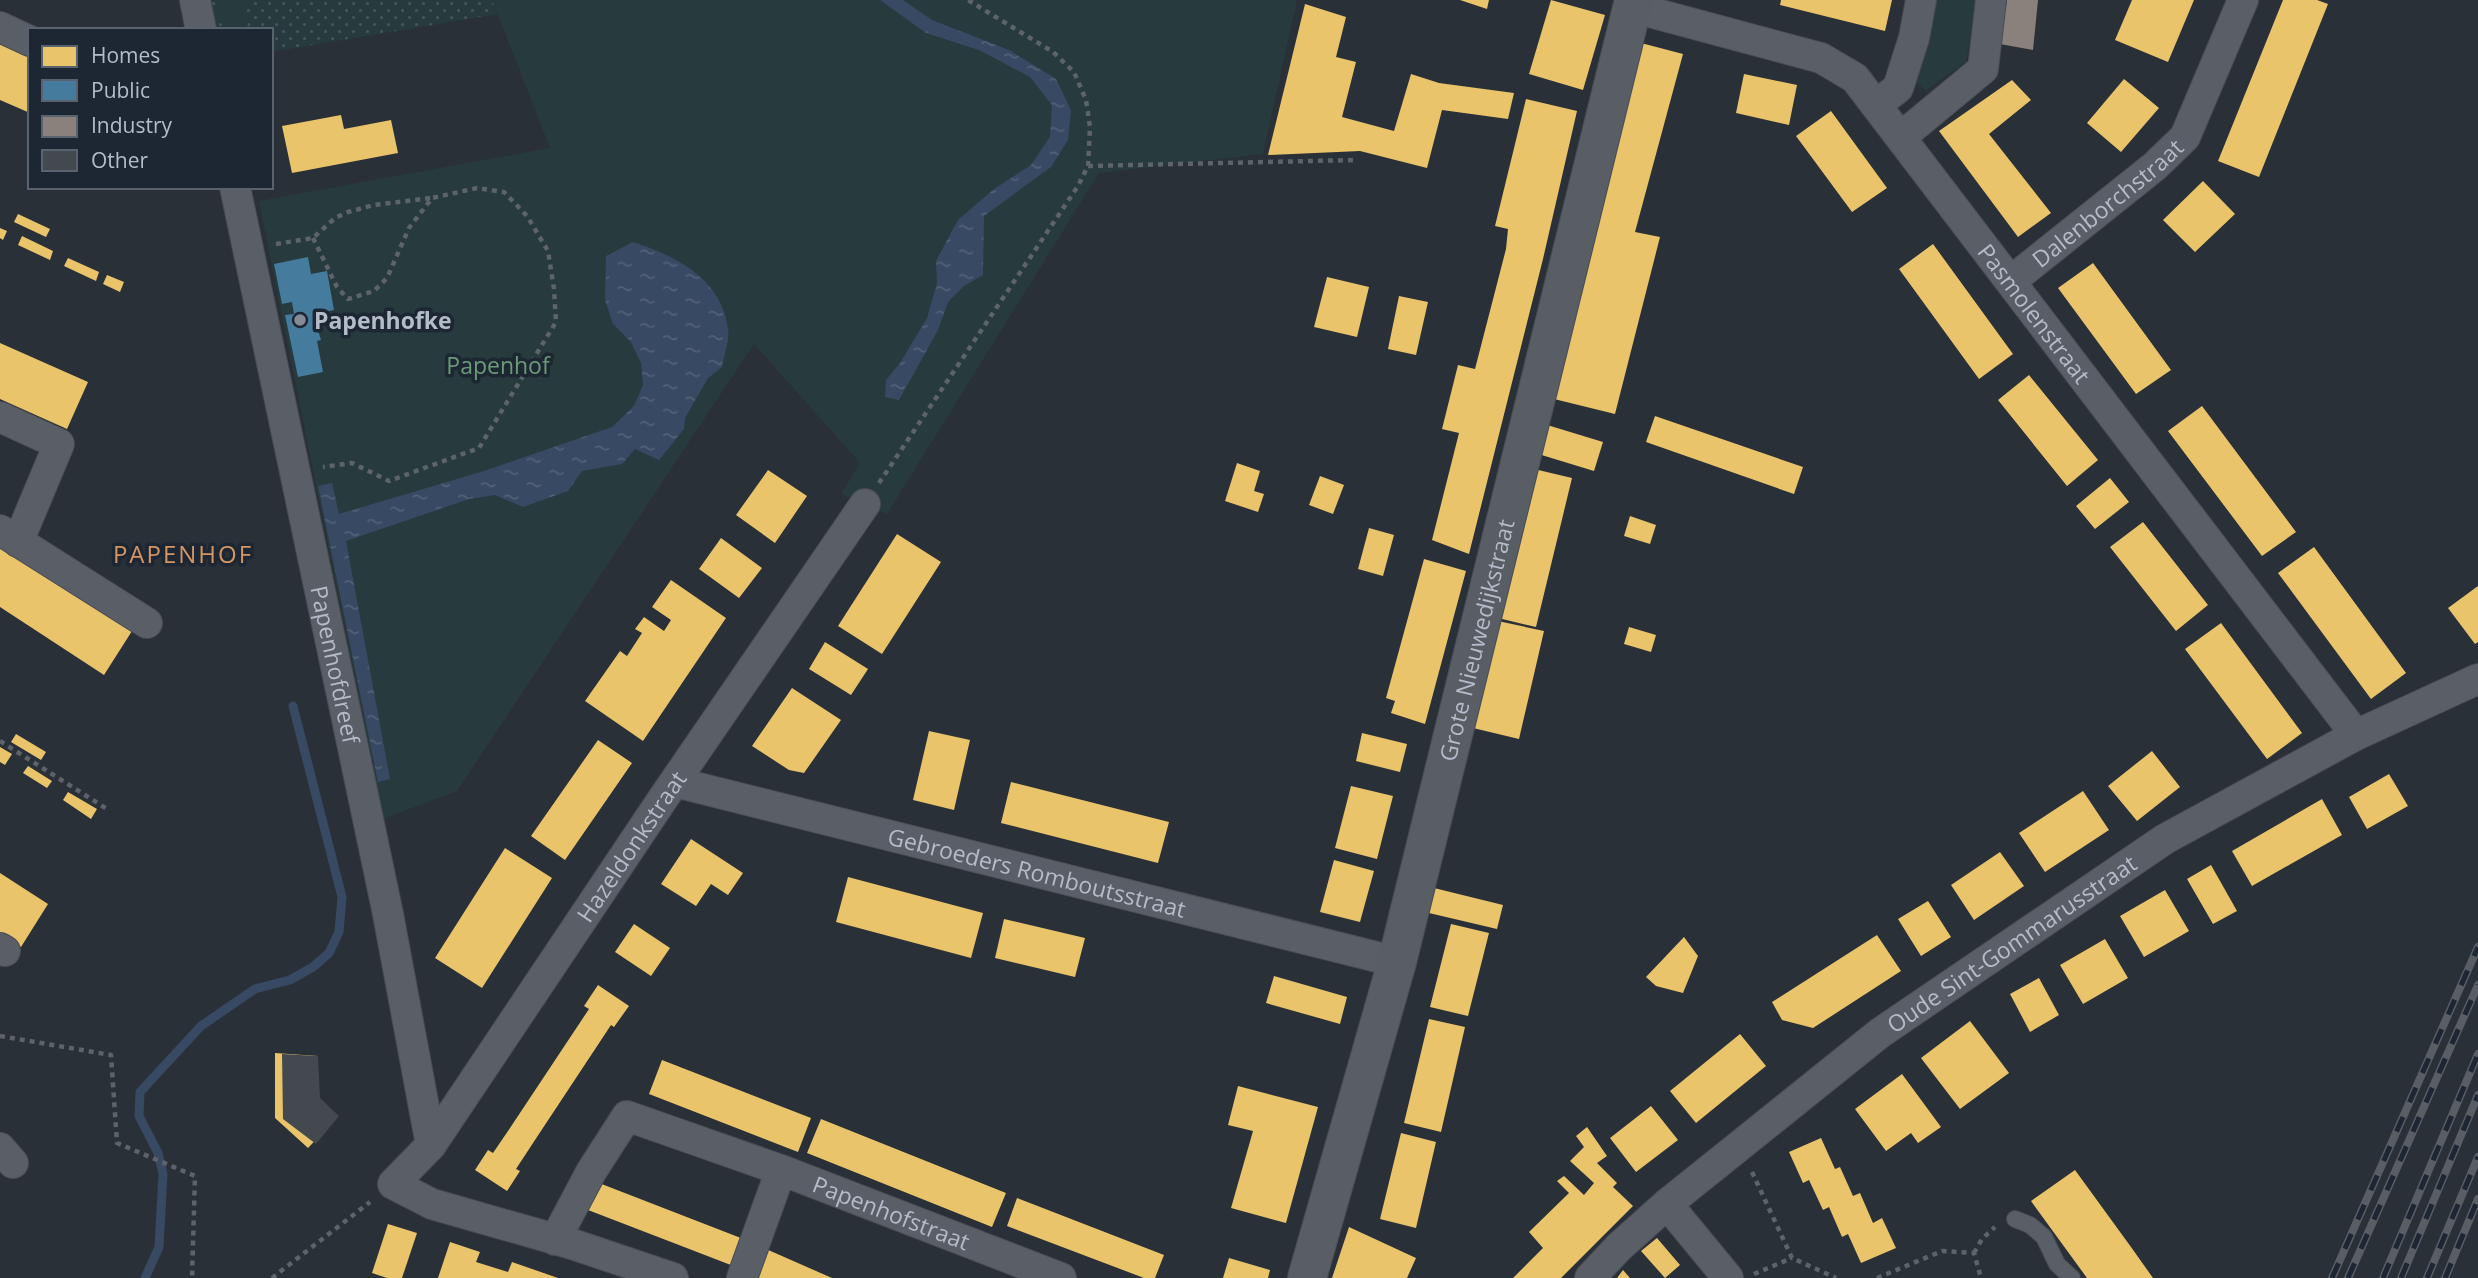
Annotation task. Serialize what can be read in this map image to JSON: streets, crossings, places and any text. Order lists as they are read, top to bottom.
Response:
{
  "streets": {
    "main road": ["Grote Nieuwedijkstraat"],
    "street": [
      "Dalenborchstraat",
      "Pasmolenstraat",
      "Papenhofdreef",
      "Hazeldonkstraat",
      "Gebroeders Romboutsstraat",
      "Oude Sint-Gommarusstraat",
      "Papenhofstraat"
    ]
  },
  "crossings": [
    ["Dalenborchstraat", "Pasmolenstraat"],
    ["Pasmolenstraat", "Grote Nieuwedijkstraat"],
    ["Pasmolenstraat", "Oude Sint-Gommarusstraat"],
    ["Grote Nieuwedijkstraat", "Gebroeders Romboutsstraat"],
    ["Papenhofdreef", "Hazeldonkstraat"],
    ["Hazeldonkstraat", "Gebroeders Romboutsstraat"]
  ],
  "districts": ["PAPENHOF"],
  "parks": ["Papenhof"],
  "places": ["Papenhofke"],
  "legend": [
    "Homes",
    "Public",
    "Industry",
    "Other"
  ]
}
